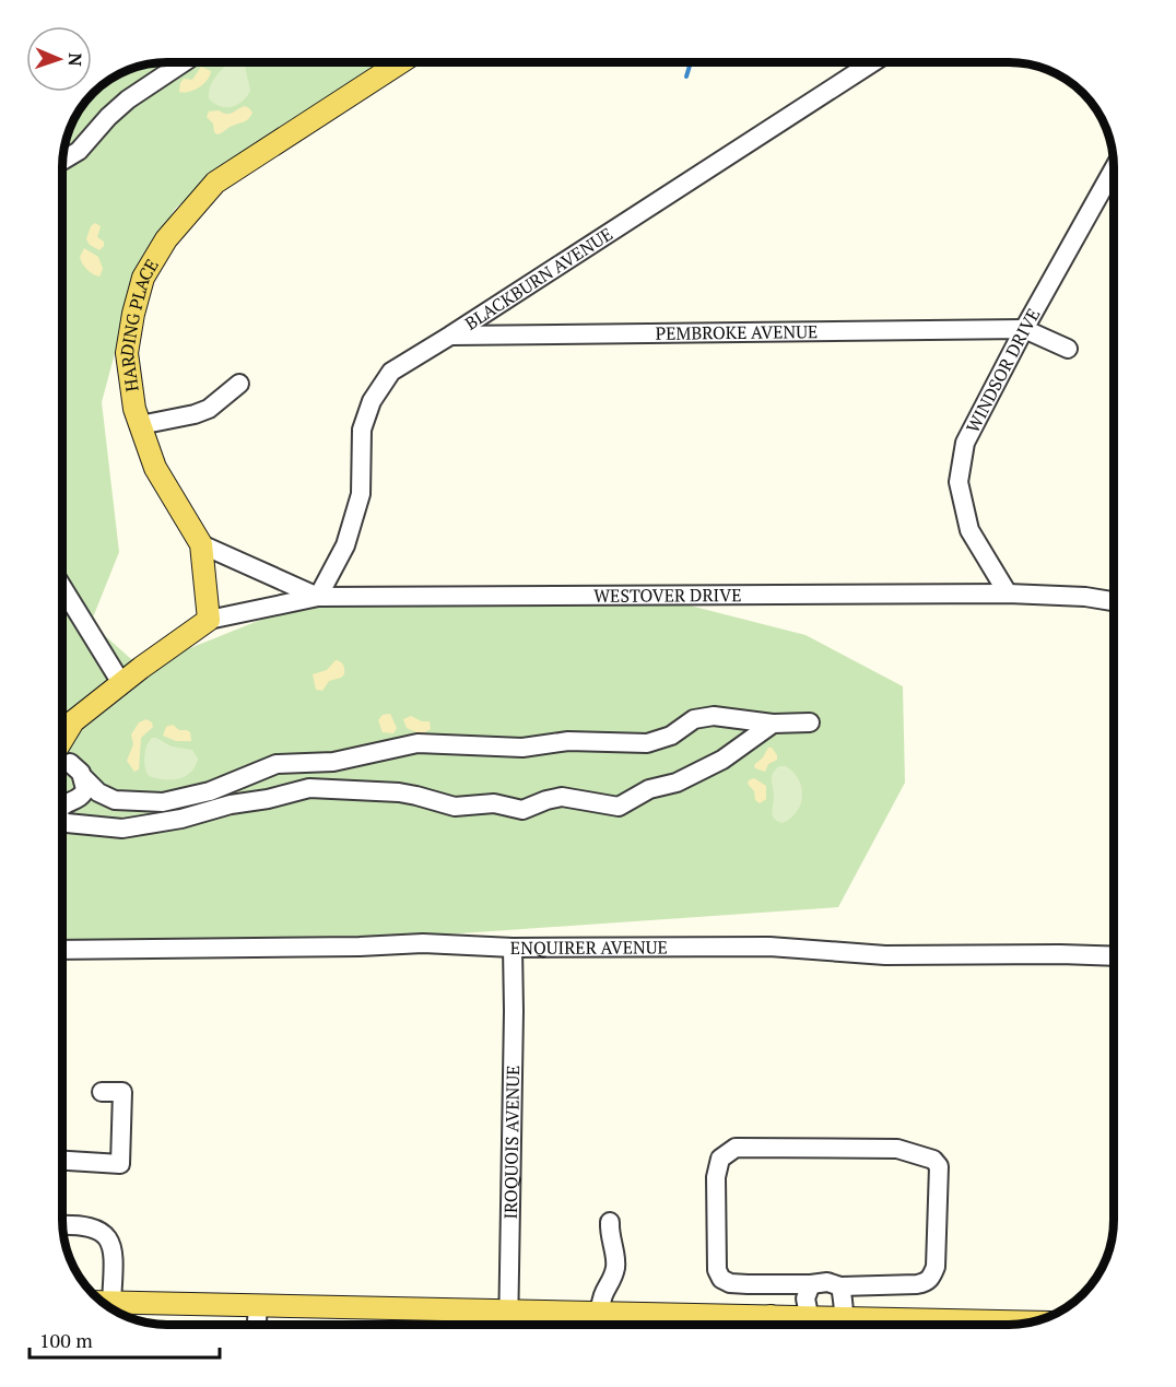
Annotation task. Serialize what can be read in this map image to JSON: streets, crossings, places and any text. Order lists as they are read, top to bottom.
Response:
{
  "streets": {
    "main road": ["HARDING PLACE"],
    "street": [
      "BLACKBURN AVENUE",
      "PEMBROKE AVENUE",
      "WINDSOR DRIVE",
      "WESTOVER DRIVE",
      "ENQUIRER AVENUE",
      "IROQUOIS AVENUE"
    ]
  },
  "crossings": [
    ["BLACKBURN AVENUE", "PEMBROKE AVENUE"],
    ["BLACKBURN AVENUE", "WESTOVER DRIVE"],
    ["HARDING PLACE", "WESTOVER DRIVE"],
    ["PEMBROKE AVENUE", "WINDSOR DRIVE"],
    ["WINDSOR DRIVE", "WESTOVER DRIVE"],
    ["ENQUIRER AVENUE", "IROQUOIS AVENUE"]
  ],
  "scale_bar": "100 m",
  "north": "right"
}
